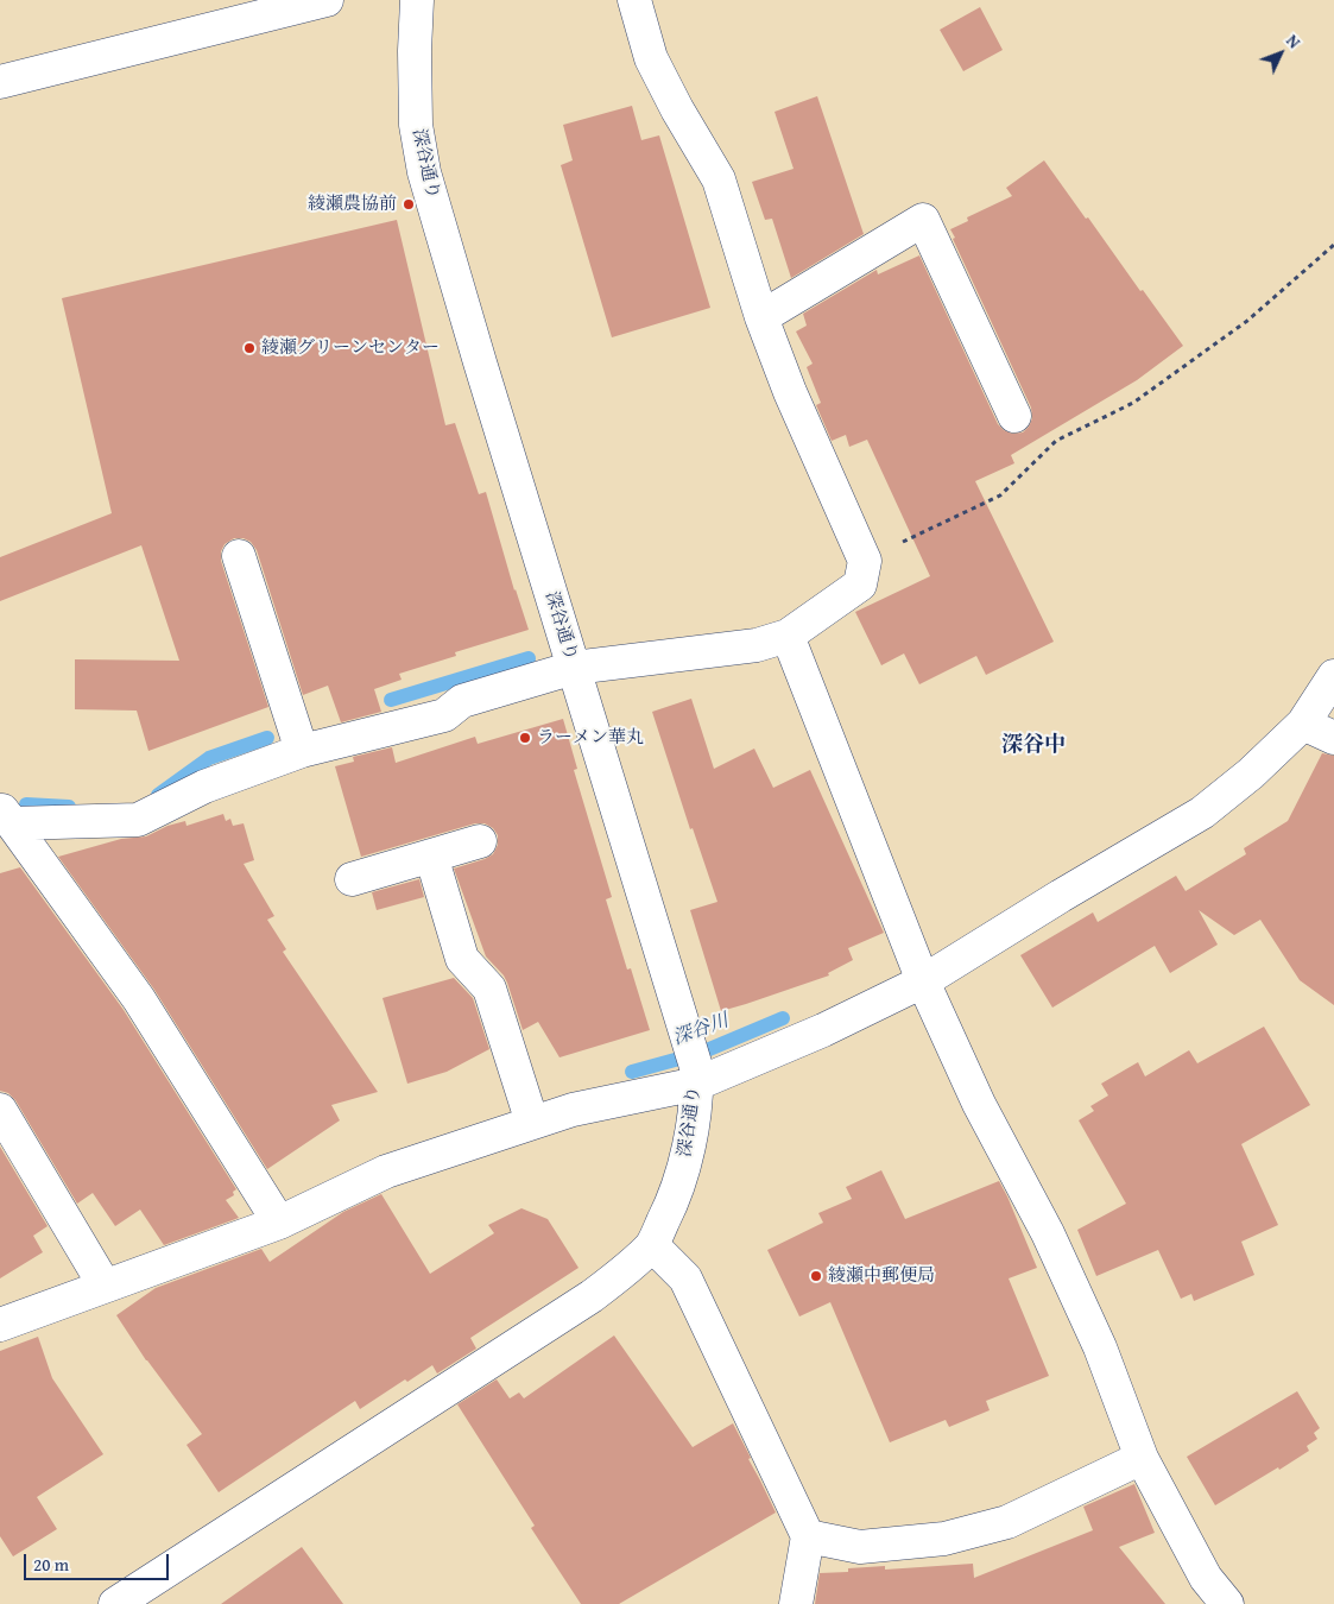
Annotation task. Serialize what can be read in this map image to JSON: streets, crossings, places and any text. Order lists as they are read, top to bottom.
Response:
{
  "streets": {
    "street": ["深谷通り"]
  },
  "districts": ["深谷中"],
  "water": ["深谷川"],
  "places": [
    "綾瀬農協前",
    "綾瀬グリーンセンター",
    "ラーメン華丸",
    "綾瀬中郵便局"
  ],
  "scale_bar": "20 m",
  "north": "top right"
}
